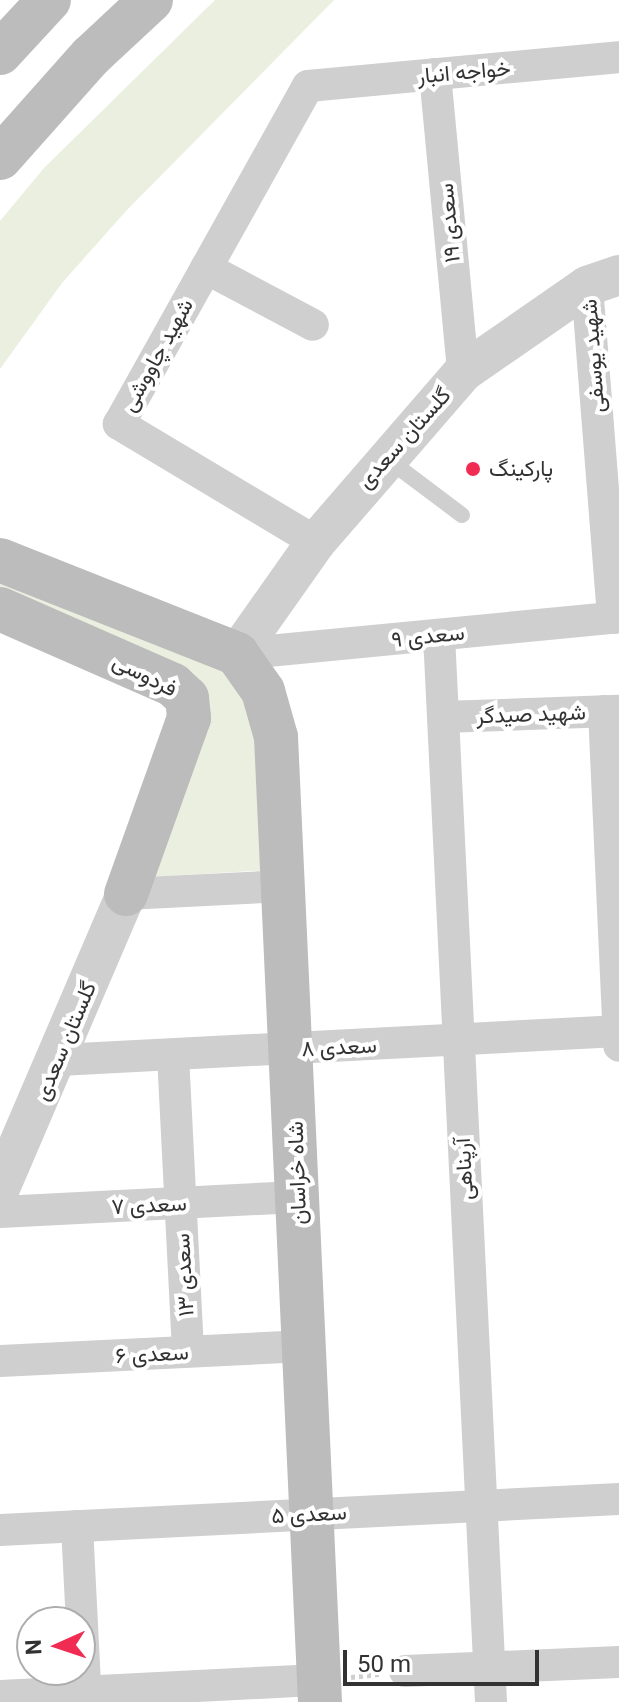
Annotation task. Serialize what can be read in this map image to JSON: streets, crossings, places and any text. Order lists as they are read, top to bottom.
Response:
{
  "streets": {
    "main road": ["فردوسی", "شاه خراسان"],
    "street": [
      "خواجه انبار",
      "سعدی ۱۹",
      "شهید چاووشی",
      "شهید یوسفی",
      "گلستان سعدی",
      "سعدی ۹",
      "شهید صیدگر",
      "سعدی ۸",
      "آرپناهی",
      "سعدی ۷",
      "سعدی ۱۳",
      "سعدی ۶",
      "سعدی ۵"
    ]
  },
  "crossings": [
    ["خواجه انبار", "سعدی ۱۹"],
    ["خواجه انبار", "شهید چاووشی"],
    ["سعدی ۱۹", "گلستان سعدی"],
    ["شهید چاووشی", "گلستان سعدی"],
    ["شهید یوسفی", "گلستان سعدی"],
    ["شهید یوسفی", "سعدی ۹"],
    ["گلستان سعدی", "سعدی ۹"],
    ["گلستان سعدی", "فردوسی"],
    ["گلستان سعدی", "سعدی ۸"],
    ["گلستان سعدی", "شاه خراسان"],
    ["سعدی ۹", "آرپناهی"],
    ["سعدی ۹", "شاه خراسان"],
    ["شهید صیدگر", "آرپناهی"],
    ["سعدی ۸", "آرپناهی"],
    ["سعدی ۸", "شاه خراسان"],
    ["سعدی ۸", "سعدی ۱۳"],
    ["آرپناهی", "سعدی ۵"],
    ["شاه خراسان", "سعدی ۷"],
    ["شاه خراسان", "سعدی ۶"],
    ["شاه خراسان", "سعدی ۵"],
    ["سعدی ۷", "سعدی ۱۳"],
    ["سعدی ۱۳", "سعدی ۶"]
  ],
  "places": ["پارکینگ"],
  "scale_bar": "50 m",
  "north": "left"
}
